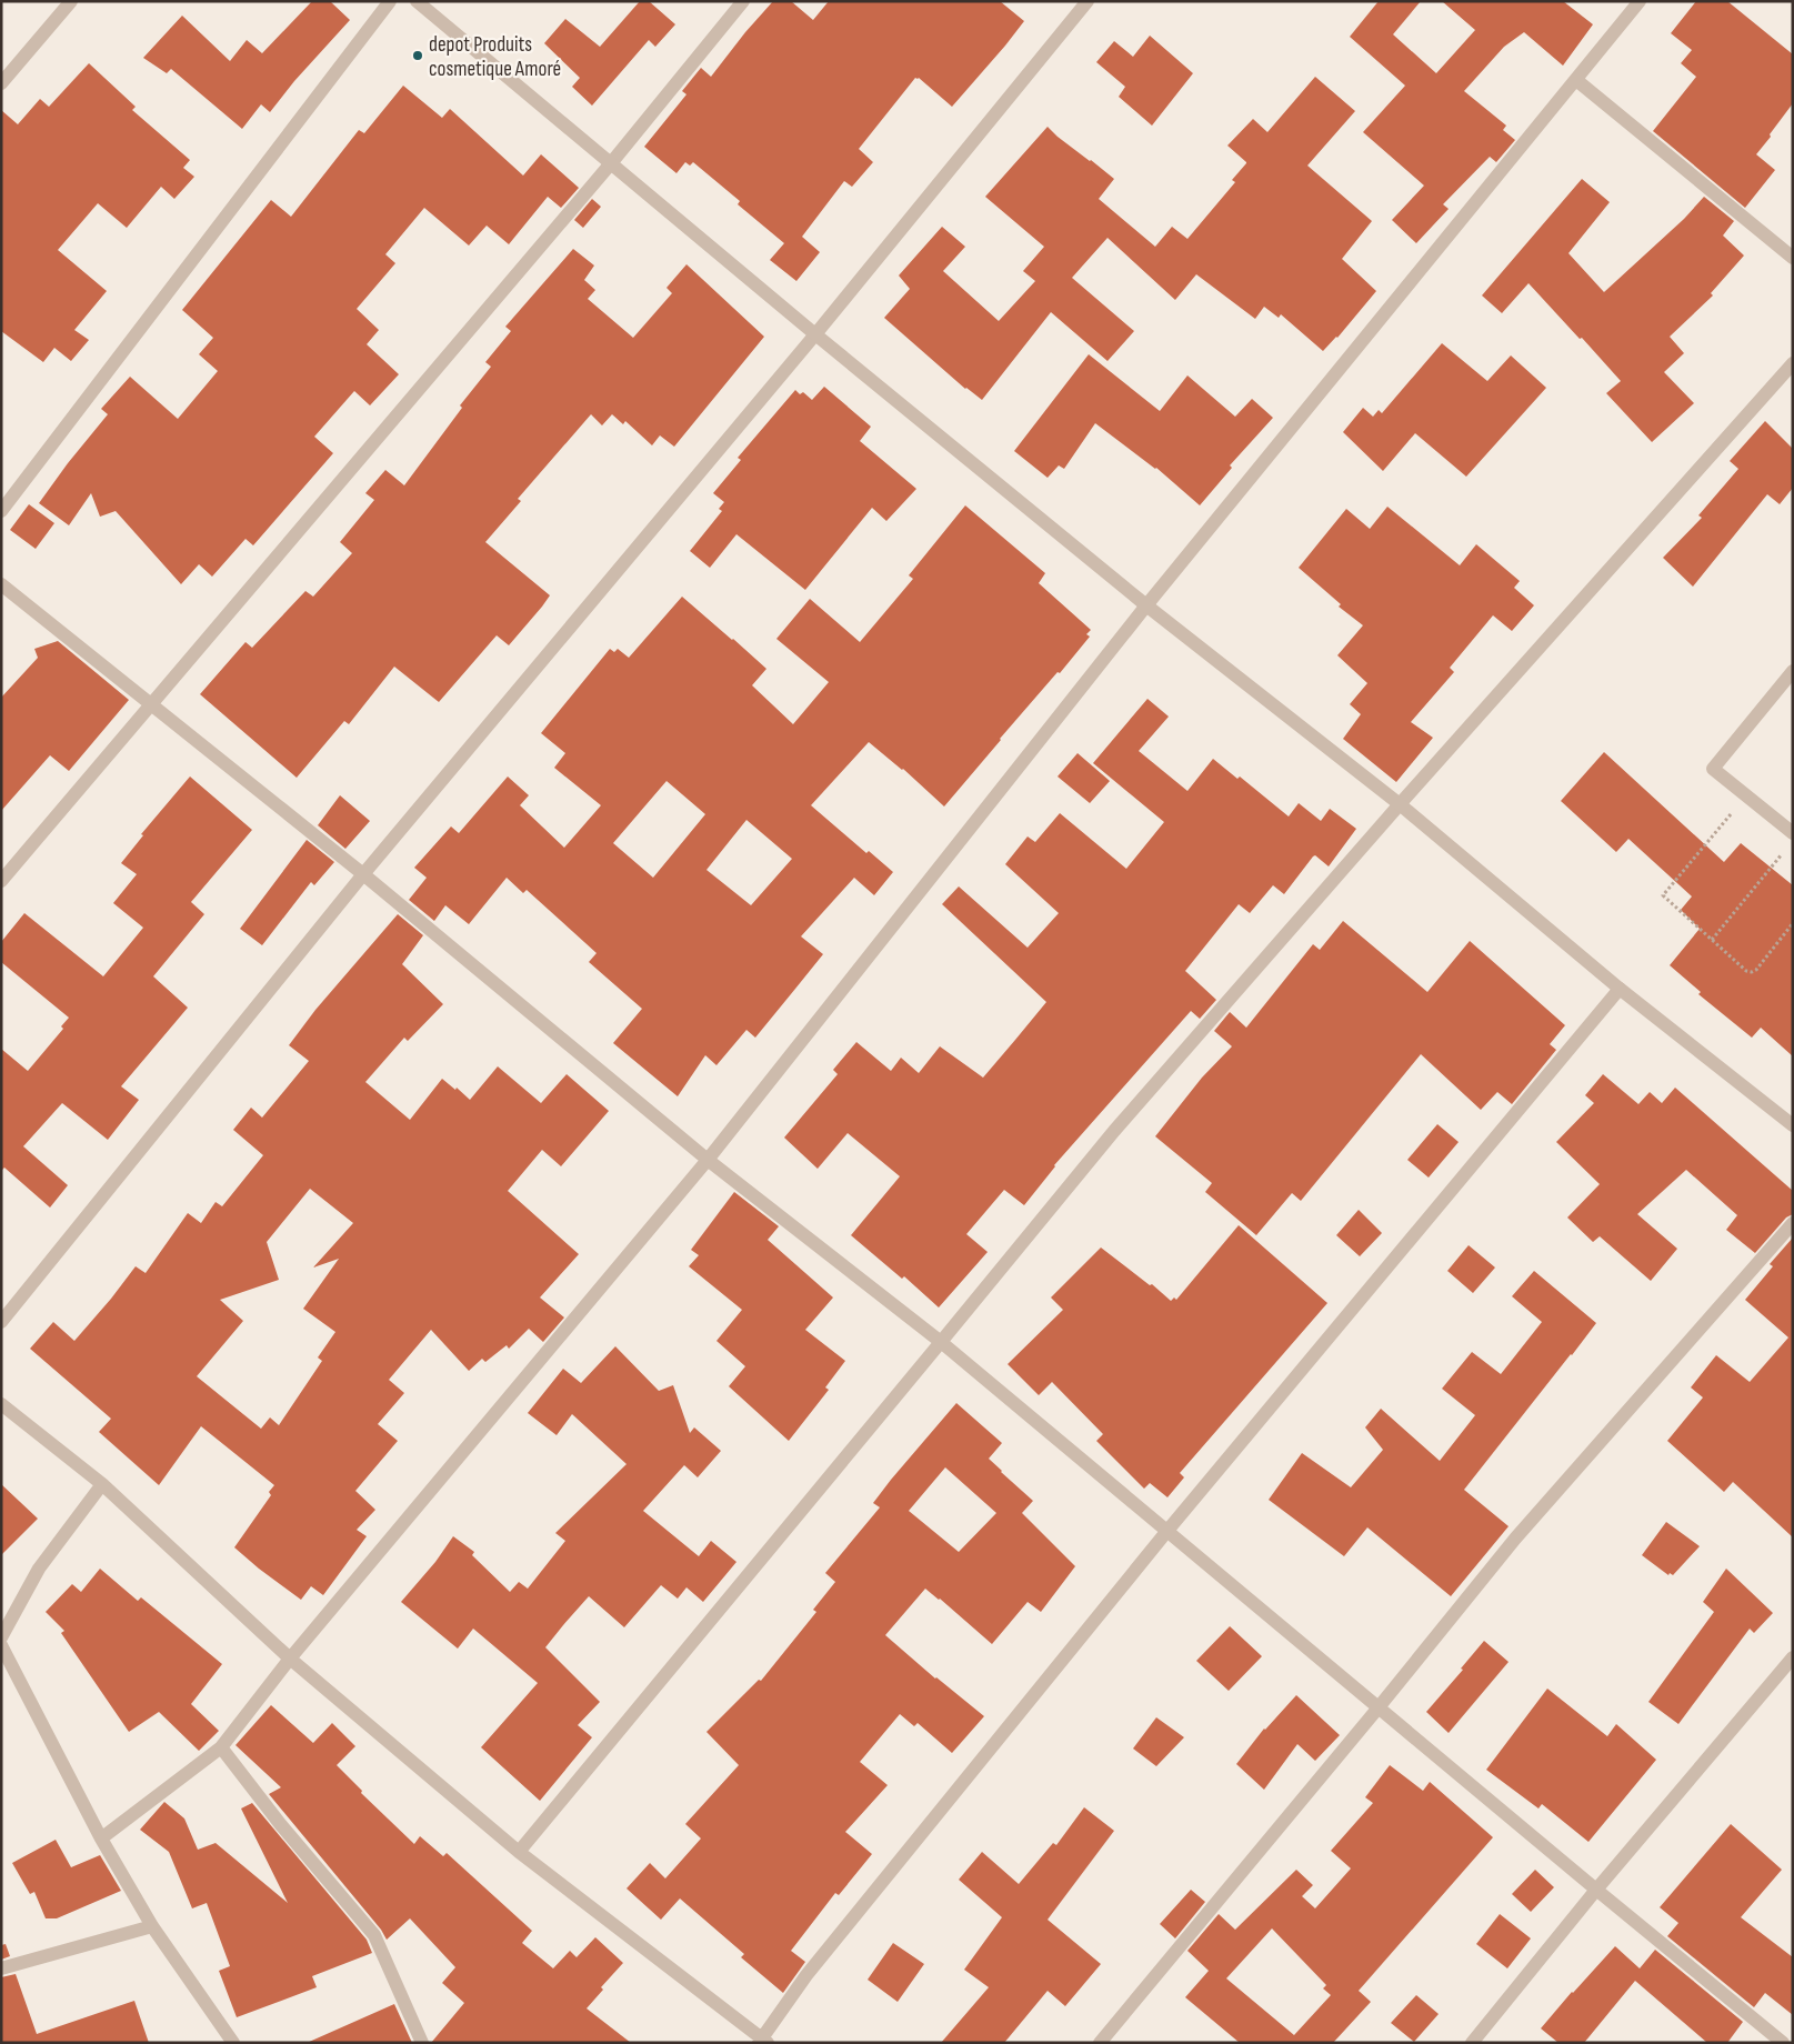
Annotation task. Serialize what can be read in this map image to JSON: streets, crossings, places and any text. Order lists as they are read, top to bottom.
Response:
{
  "places": ["depot Produits cosmetique Amoré"]
}
